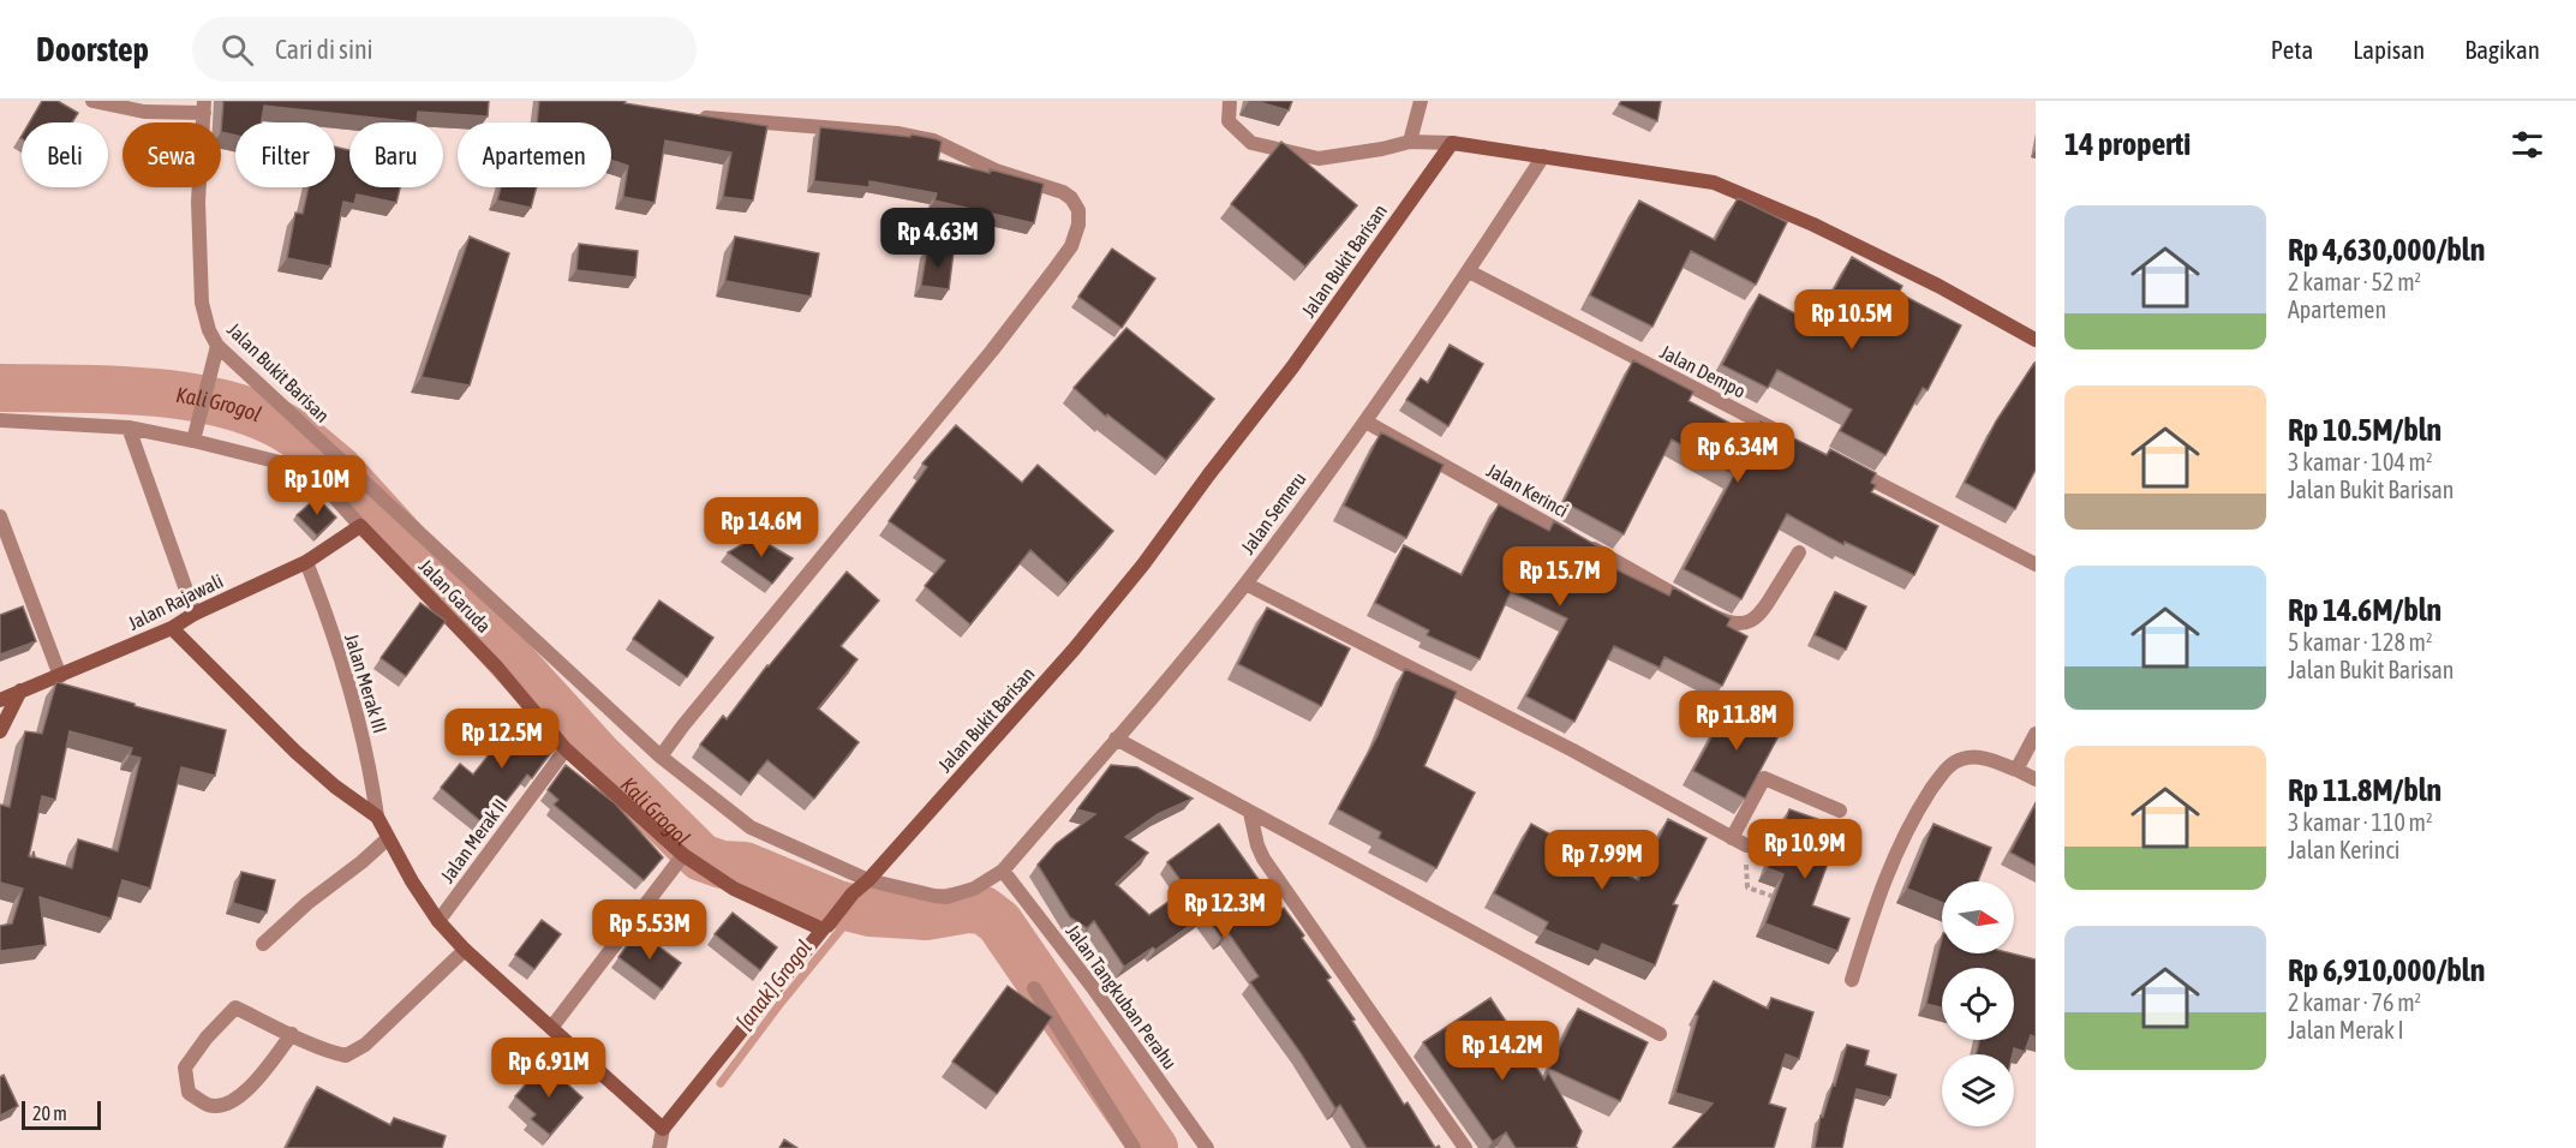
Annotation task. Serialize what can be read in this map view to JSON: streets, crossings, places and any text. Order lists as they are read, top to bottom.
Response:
{
  "streets": {
    "street": [
      "Jalan Bukit Barisan",
      "Jalan Dempo",
      "Jalan Kerinci",
      "Jalan Semeru",
      "Jalan Garuda",
      "Jalan Rajawali",
      "Jalan Merak III",
      "Jalan Merak II",
      "Jalan Tangkuban Perahu"
    ]
  },
  "crossings": [
    ["Jalan Bukit Barisan", "Jalan Semeru"],
    ["Jalan Bukit Barisan", "Jalan Tangkuban Perahu"],
    ["Jalan Dempo", "Jalan Semeru"],
    ["Jalan Kerinci", "Jalan Semeru"],
    ["Jalan Semeru", "Jalan Tangkuban Perahu"],
    ["Jalan Garuda", "Jalan Rajawali"],
    ["Jalan Garuda", "Jalan Merak II"],
    ["Jalan Rajawali", "Jalan Merak III"]
  ],
  "water": ["Kali Grogol", "[anak] Grogol"],
  "scale_bar": "20 m",
  "north": "right",
  "page": {
    "header": "Doorstep",
    "search": "Cari di sini",
    "nav": ["Peta", "Lapisan", "Bagikan"],
    "heading": "14 properti",
    "chip": [
      "Beli",
      "Sewa",
      "Filter",
      "Baru",
      "Apartemen"
    ],
    "list": [
      {
        "name": "Rp 4,630,000/bln",
        "note": "2 kamar · 52 m² · Apartemen"
      },
      {
        "name": "Rp 10.5M/bln",
        "note": "3 kamar · 104 m² · Jalan Bukit Barisan"
      },
      {
        "name": "Rp 14.6M/bln",
        "note": "5 kamar · 128 m² · Jalan Bukit Barisan"
      },
      {
        "name": "Rp 11.8M/bln",
        "note": "3 kamar · 110 m² · Jalan Kerinci"
      },
      {
        "name": "Rp 6,910,000/bln",
        "note": "2 kamar · 76 m² · Jalan Merak I"
      }
    ],
    "price": [
      "Rp 4.63M",
      "Rp 10.5M",
      "Rp 6.34M",
      "Rp 10M",
      "Rp 14.6M",
      "Rp 15.7M",
      "Rp 11.8M",
      "Rp 12.5M",
      "Rp 10.9M",
      "Rp 7.99M",
      "Rp 12.3M",
      "Rp 5.53M",
      "Rp 14.2M",
      "Rp 6.91M"
    ],
    "scale": "20 m"
  }
}
